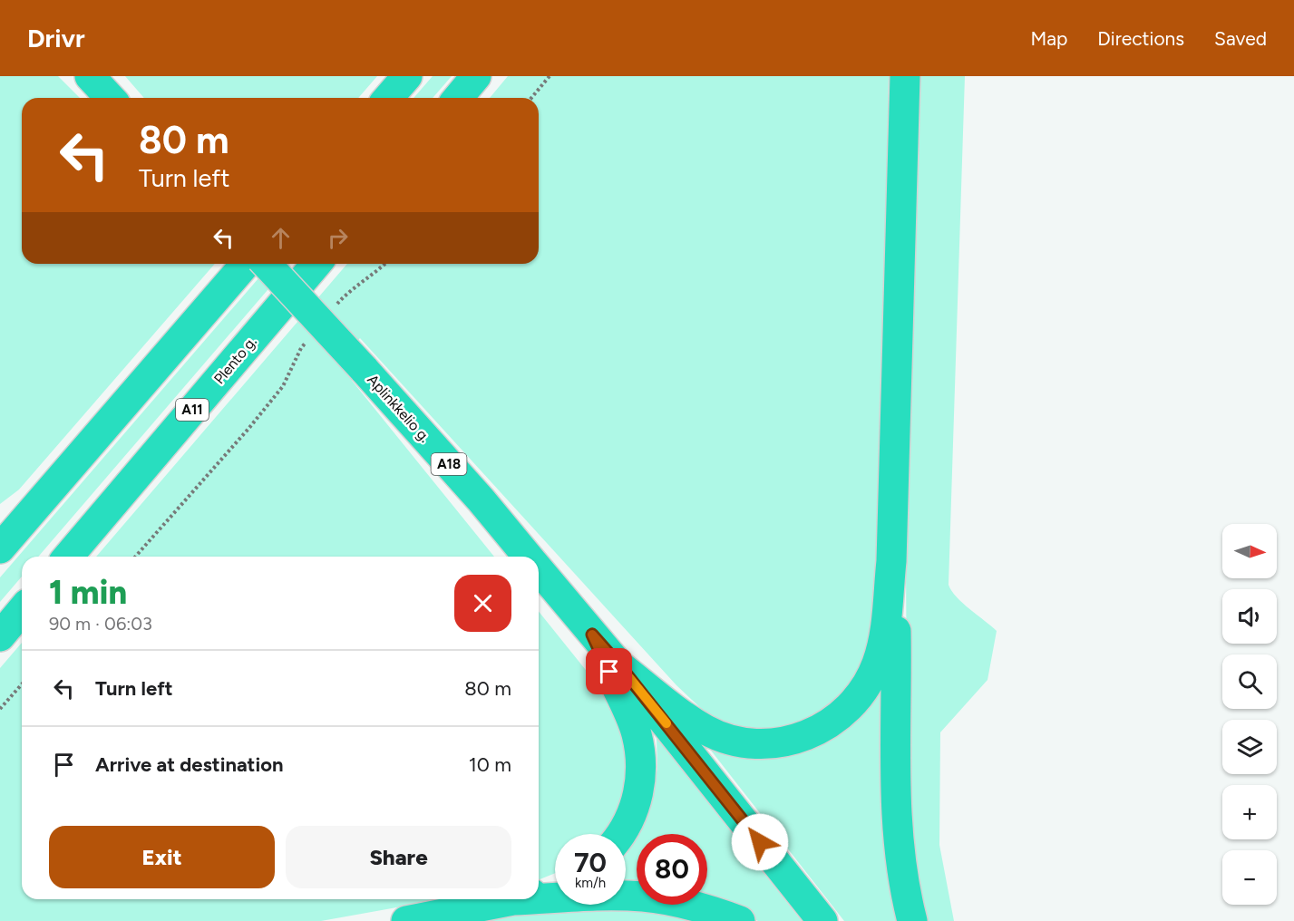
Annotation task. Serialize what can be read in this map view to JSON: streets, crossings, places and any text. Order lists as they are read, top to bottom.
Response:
{
  "streets": {
    "highway": [
      "Plento g.",
      "Aplinkkelio g.",
      "A11",
      "A18"
    ]
  },
  "north": "right",
  "page": {
    "header": "Drivr",
    "nav": ["Map", "Directions", "Saved"],
    "turn": ["80 m", "Turn left"],
    "map_buttons": ["+", "−"],
    "heading": ["1 min", "90 m · 06:03"],
    "list": [
      {
        "name": "Turn left",
        "value": "80 m"
      },
      {
        "name": "Arrive at destination",
        "value": "10 m"
      }
    ],
    "buttons": ["Exit", "Share"],
    "speed": "70 km/h",
    "limit": "80"
  }
}
